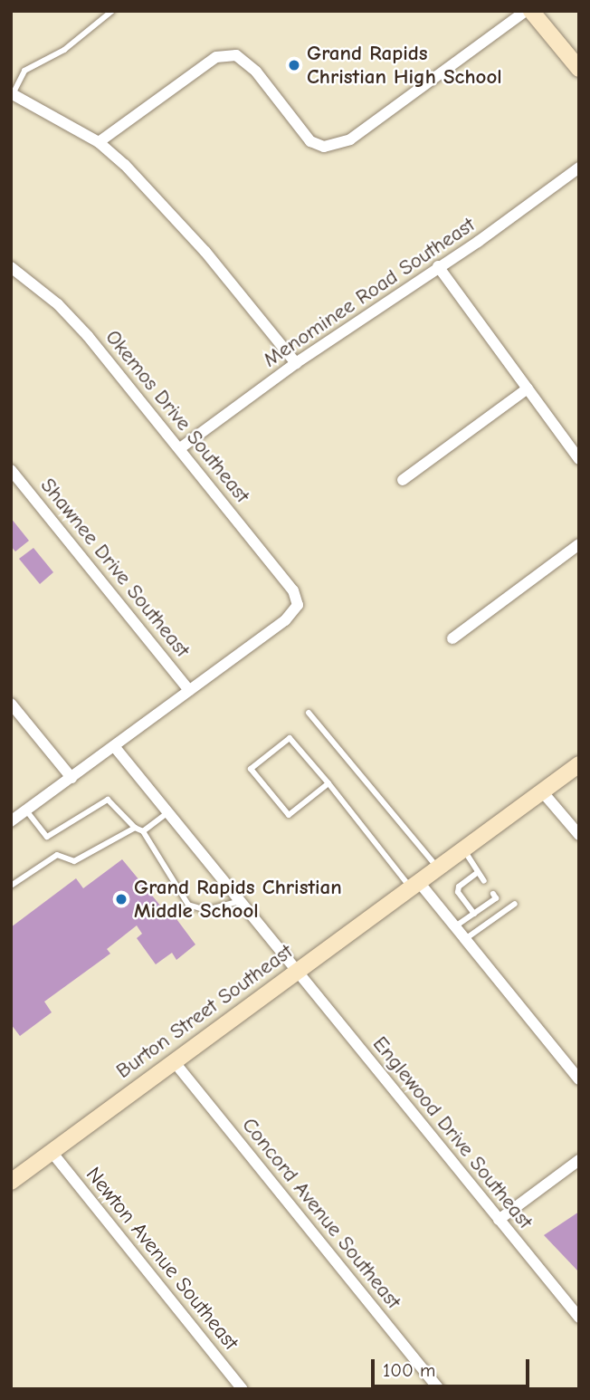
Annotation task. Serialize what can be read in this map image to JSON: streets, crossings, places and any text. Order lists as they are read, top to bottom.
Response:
{
  "streets": {
    "main road": ["Burton Street Southeast"],
    "street": [
      "Menominee Road Southeast",
      "Okemos Drive Southeast",
      "Shawnee Drive Southeast",
      "Englewood Drive Southeast",
      "Concord Avenue Southeast",
      "Newton Avenue Southeast"
    ]
  },
  "crossings": [
    ["Menominee Road Southeast", "Okemos Drive Southeast"],
    ["Okemos Drive Southeast", "Shawnee Drive Southeast"],
    ["Burton Street Southeast", "Englewood Drive Southeast"],
    ["Burton Street Southeast", "Concord Avenue Southeast"],
    ["Burton Street Southeast", "Newton Avenue Southeast"]
  ],
  "places": ["Grand Rapids Christian High School", "Grand Rapids Christian Middle School"],
  "scale_bar": "100 m"
}
